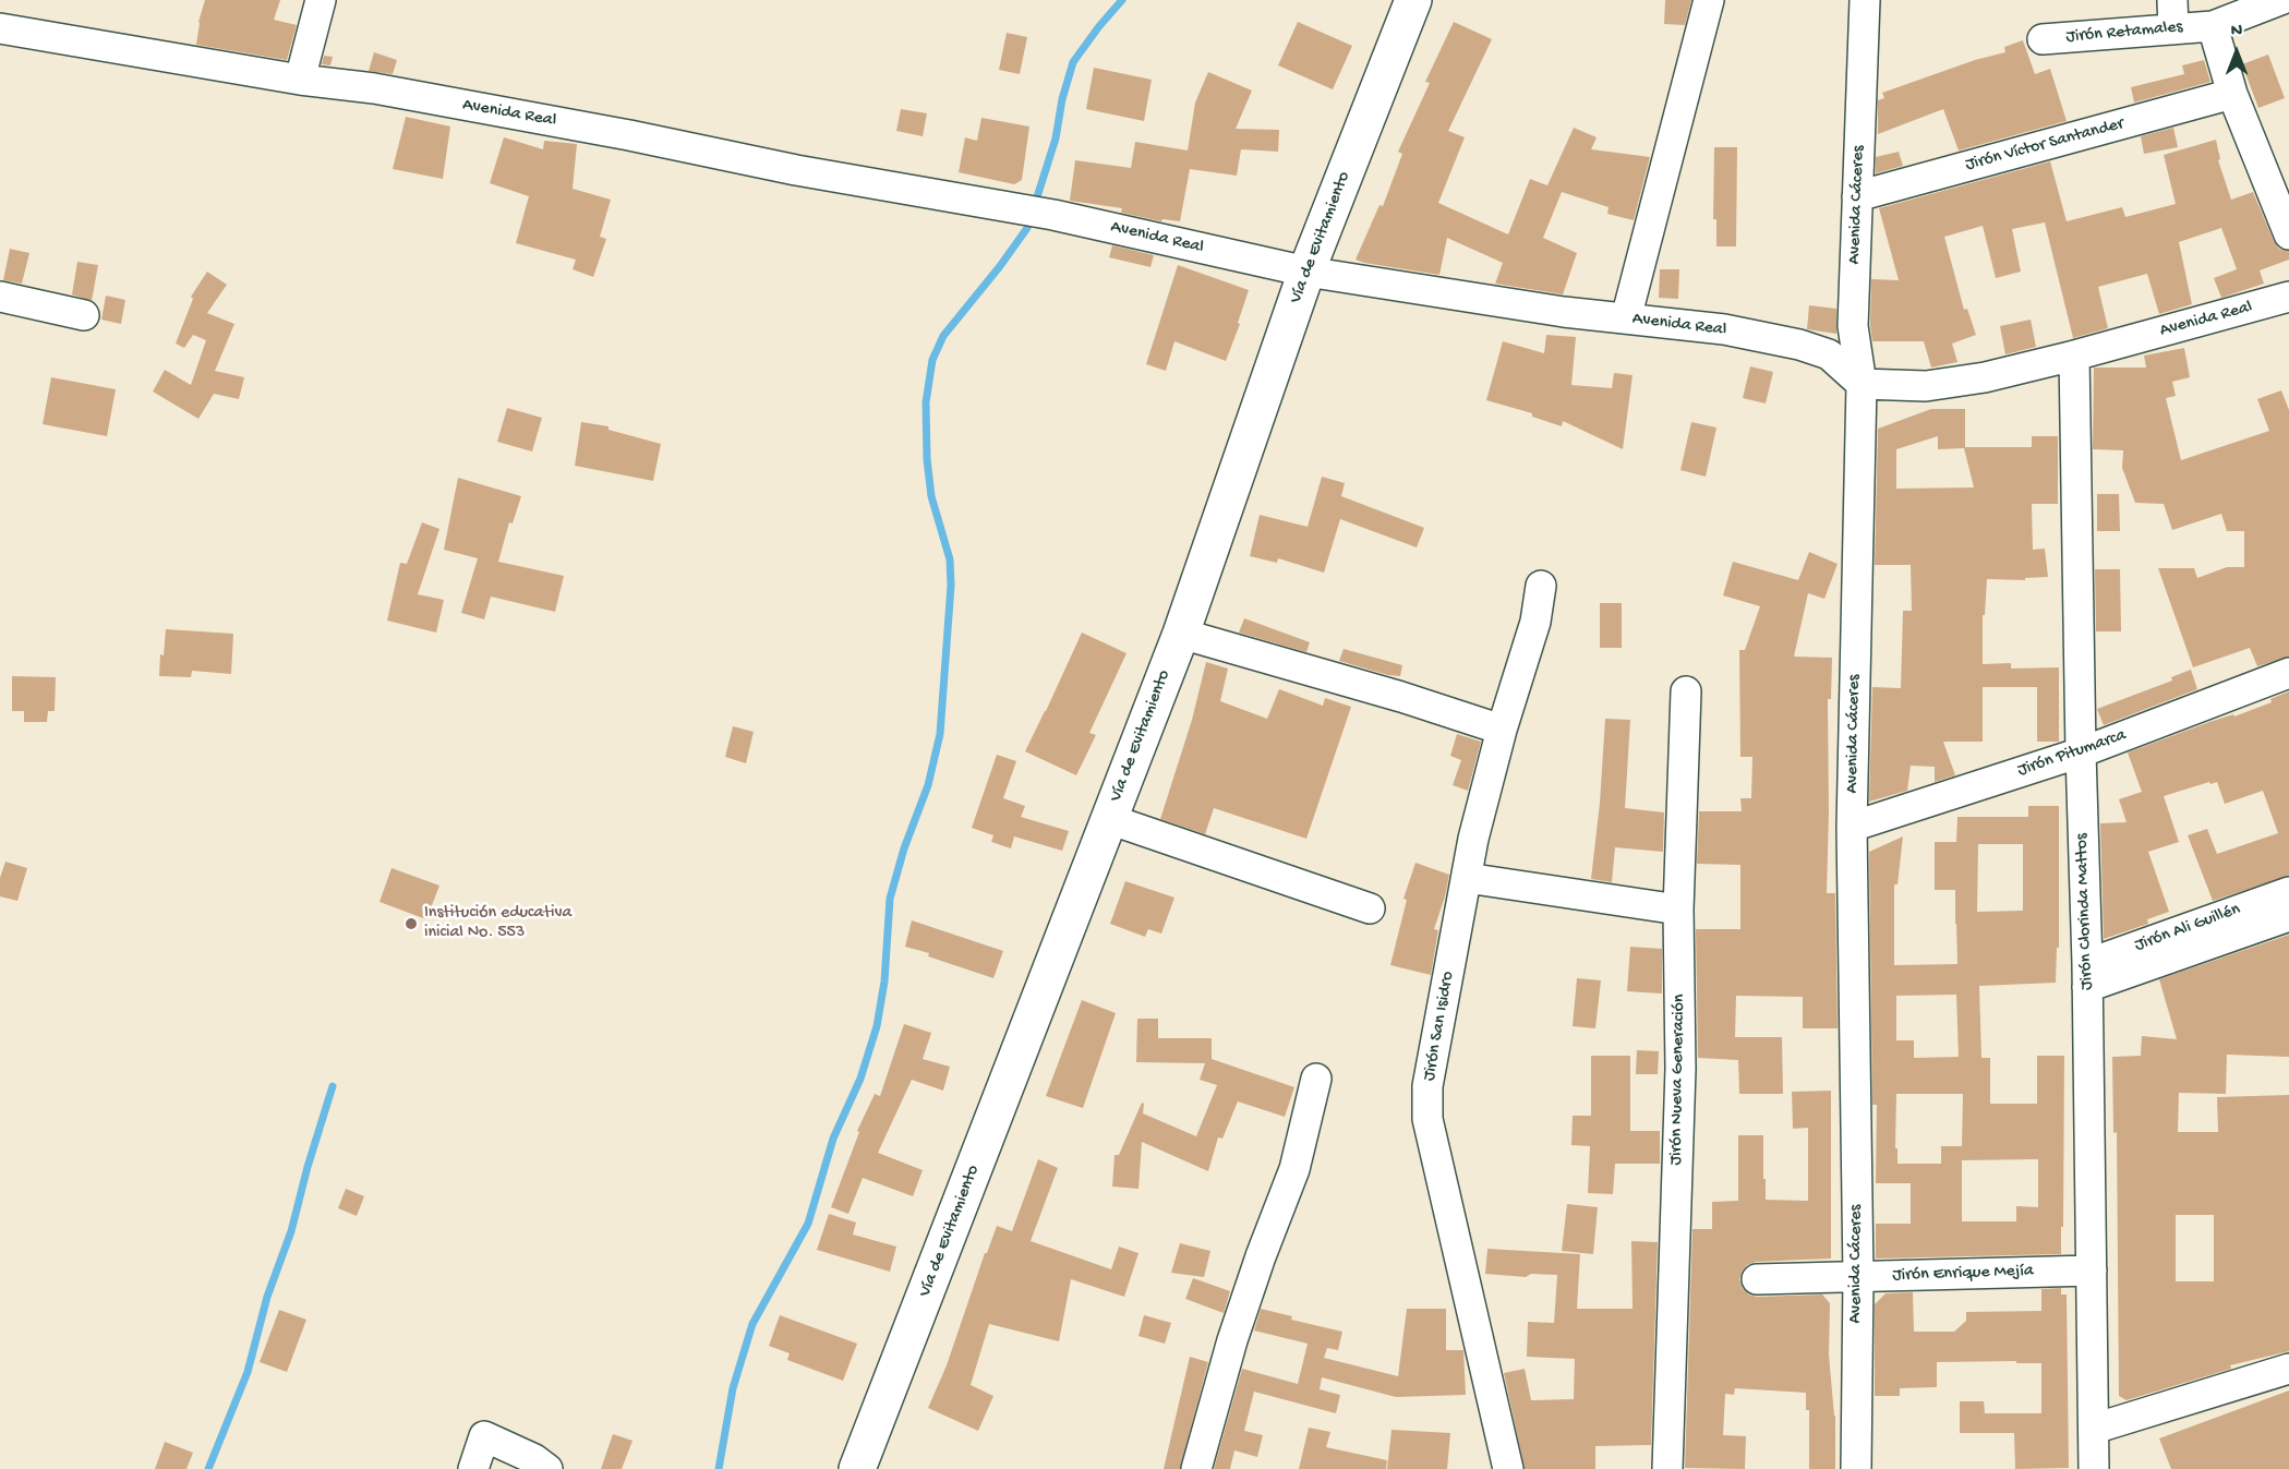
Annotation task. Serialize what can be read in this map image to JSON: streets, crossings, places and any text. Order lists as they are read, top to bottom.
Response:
{
  "streets": {
    "highway": ["Vía de Evitamiento"],
    "street": [
      "Jirón Retamales",
      "Avenida Real",
      "Jirón Víctor Santander",
      "Avenida Cáceres",
      "Jirón Pitumarca",
      "Jirón Clorinda Mattos",
      "Jirón Ali Guillén",
      "Jirón San Isidro",
      "Jirón Nueva Generación",
      "Jirón Enrique Mejía"
    ]
  },
  "crossings": [
    ["Avenida Real", "Avenida Cáceres"],
    ["Avenida Real", "Vía de Evitamiento"],
    ["Avenida Real", "Jirón Clorinda Mattos"],
    ["Jirón Víctor Santander", "Avenida Cáceres"],
    ["Avenida Cáceres", "Jirón Pitumarca"],
    ["Avenida Cáceres", "Jirón Enrique Mejía"],
    ["Jirón Pitumarca", "Jirón Clorinda Mattos"],
    ["Jirón Clorinda Mattos", "Jirón Ali Guillén"],
    ["Jirón Clorinda Mattos", "Jirón Enrique Mejía"]
  ],
  "places": ["Institución educativa inicial No. 553"],
  "north": "top"
}
